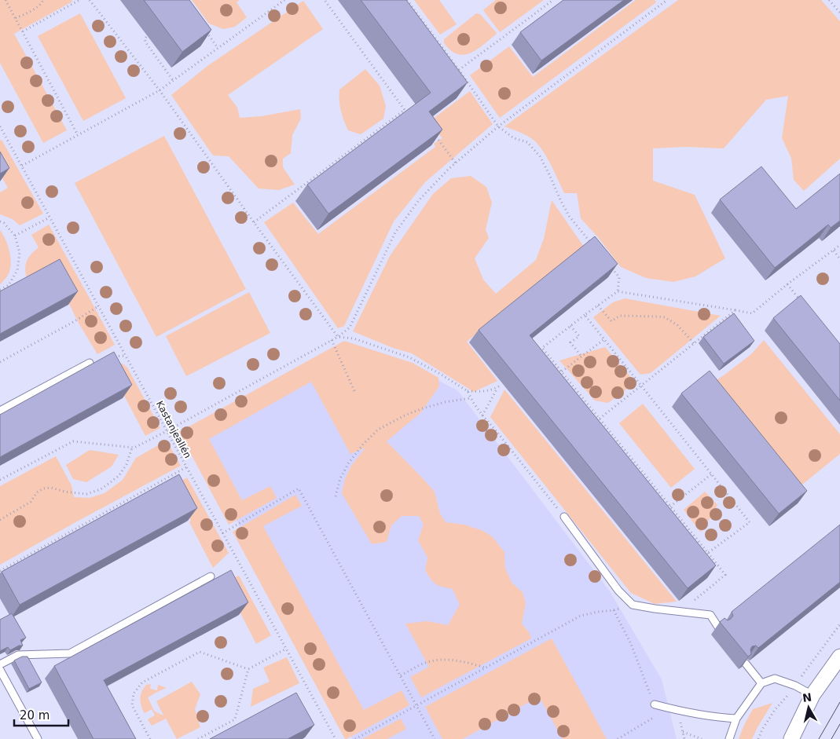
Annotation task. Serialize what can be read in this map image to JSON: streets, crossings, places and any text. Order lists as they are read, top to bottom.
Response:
{
  "streets": {
    "path": ["Kastanjeallén"]
  },
  "scale_bar": "20 m",
  "north": "top"
}
